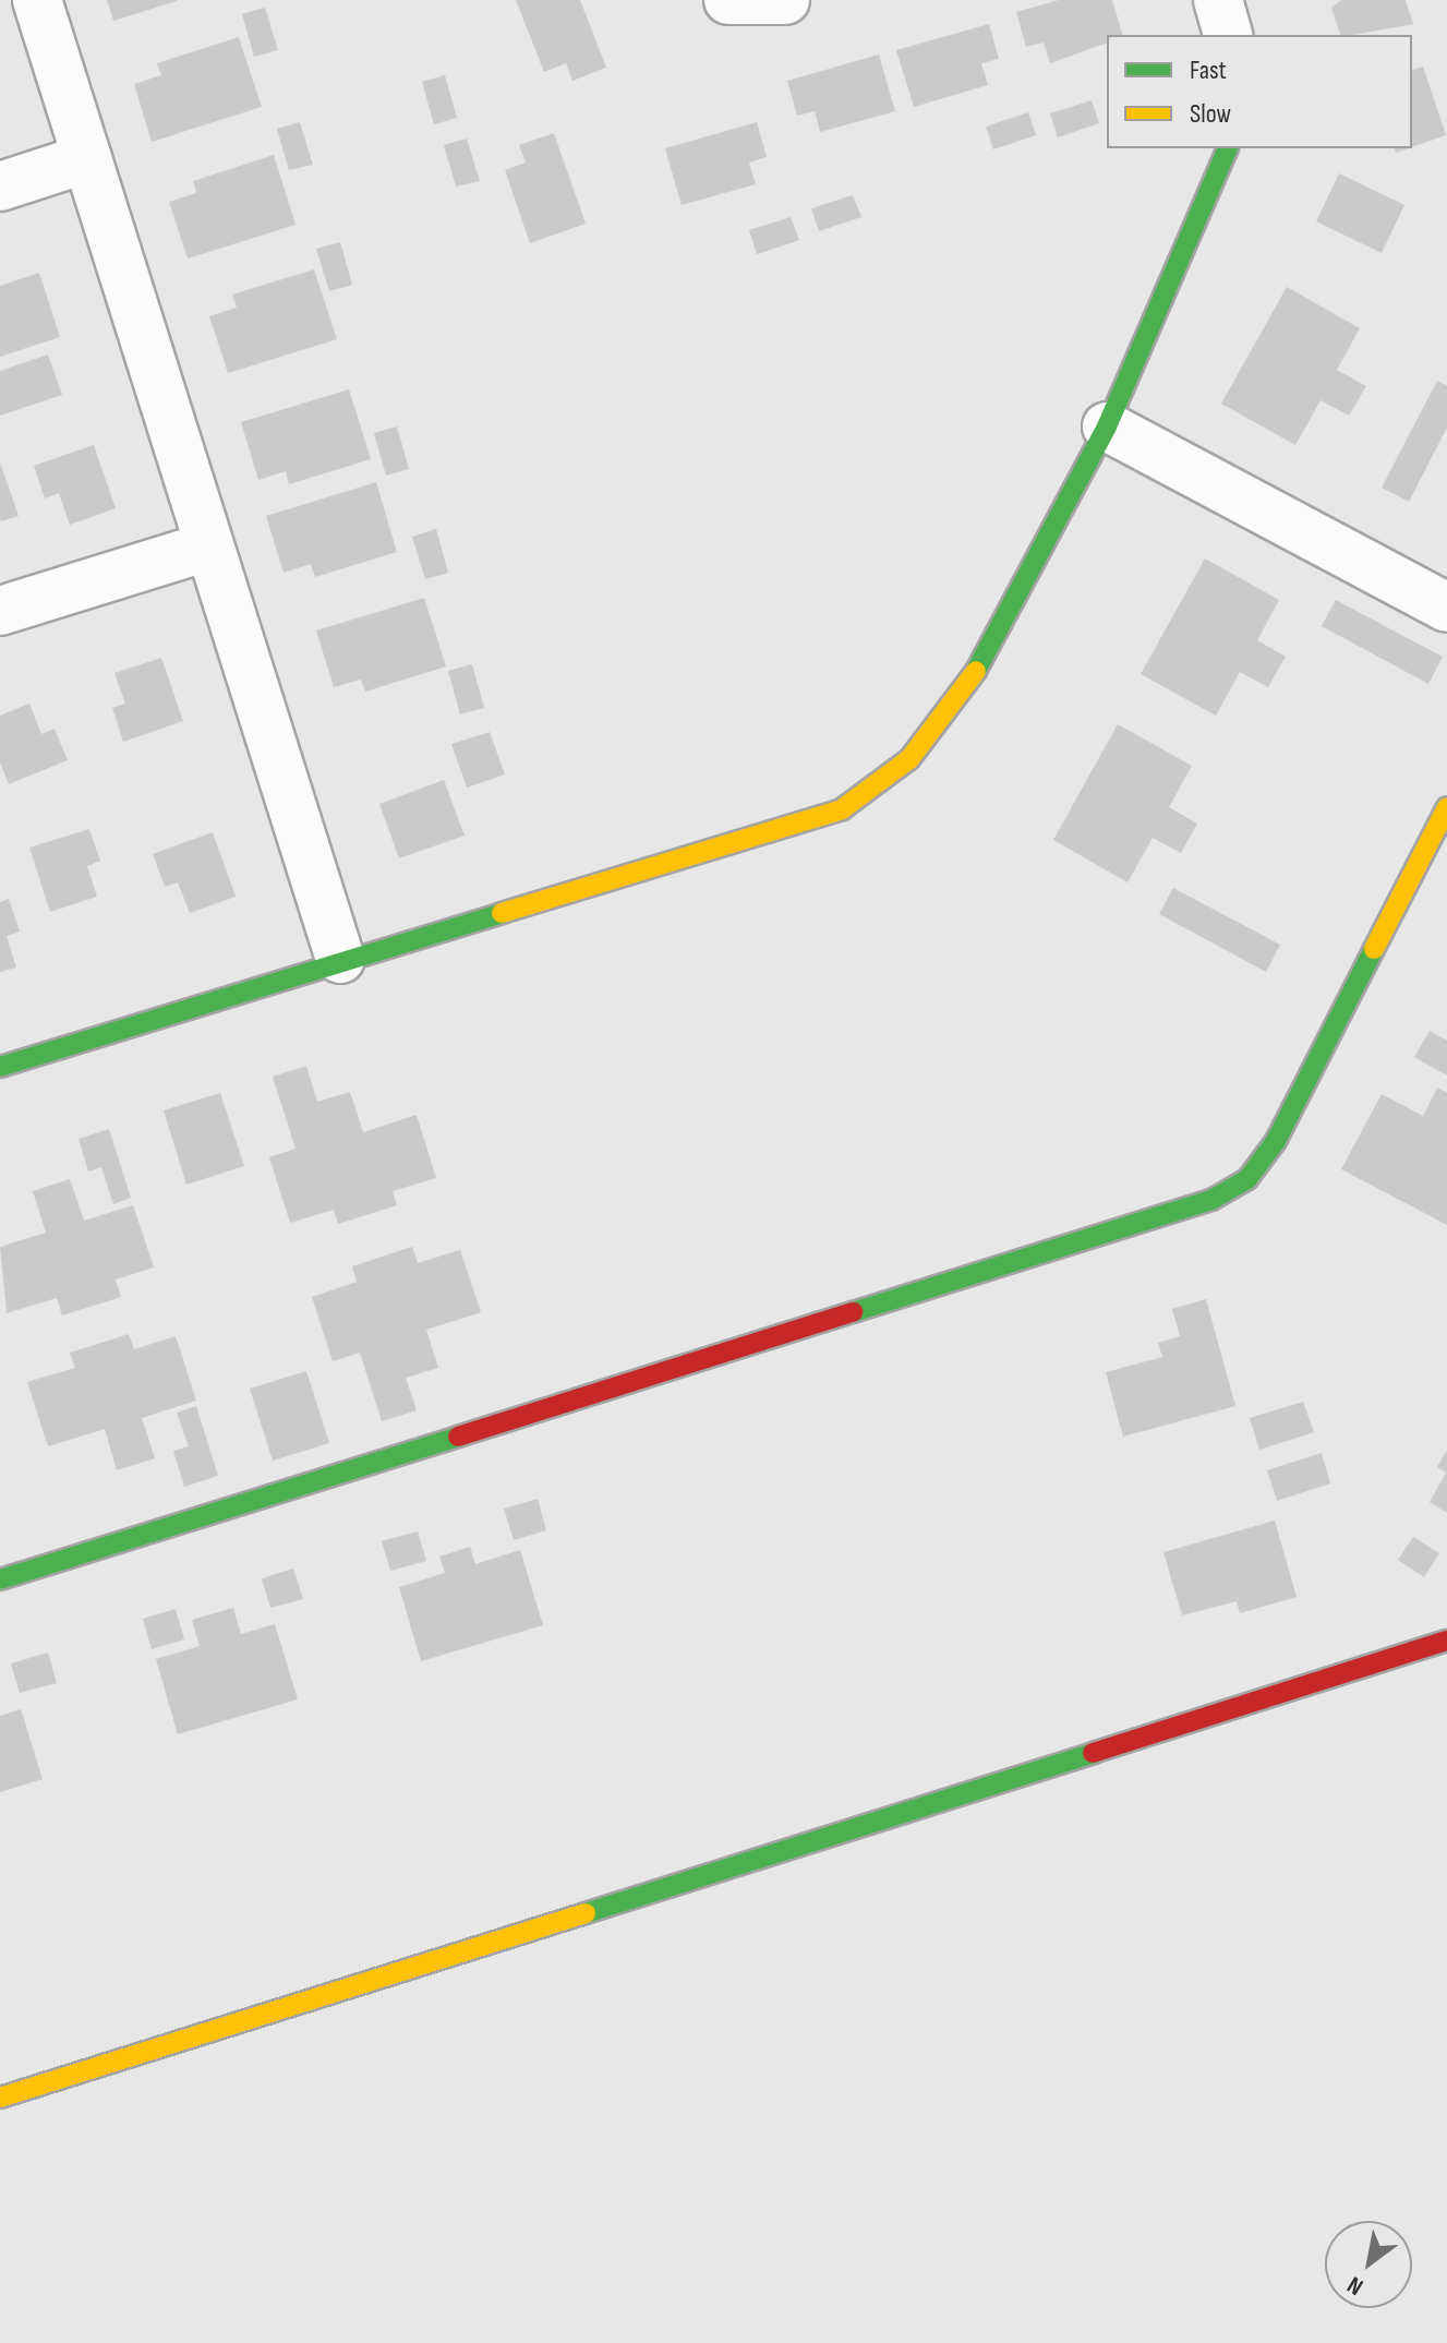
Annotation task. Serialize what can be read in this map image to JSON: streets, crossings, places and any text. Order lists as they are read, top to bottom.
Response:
{
  "legend": ["Fast", "Slow"],
  "north": "bottom left"
}
